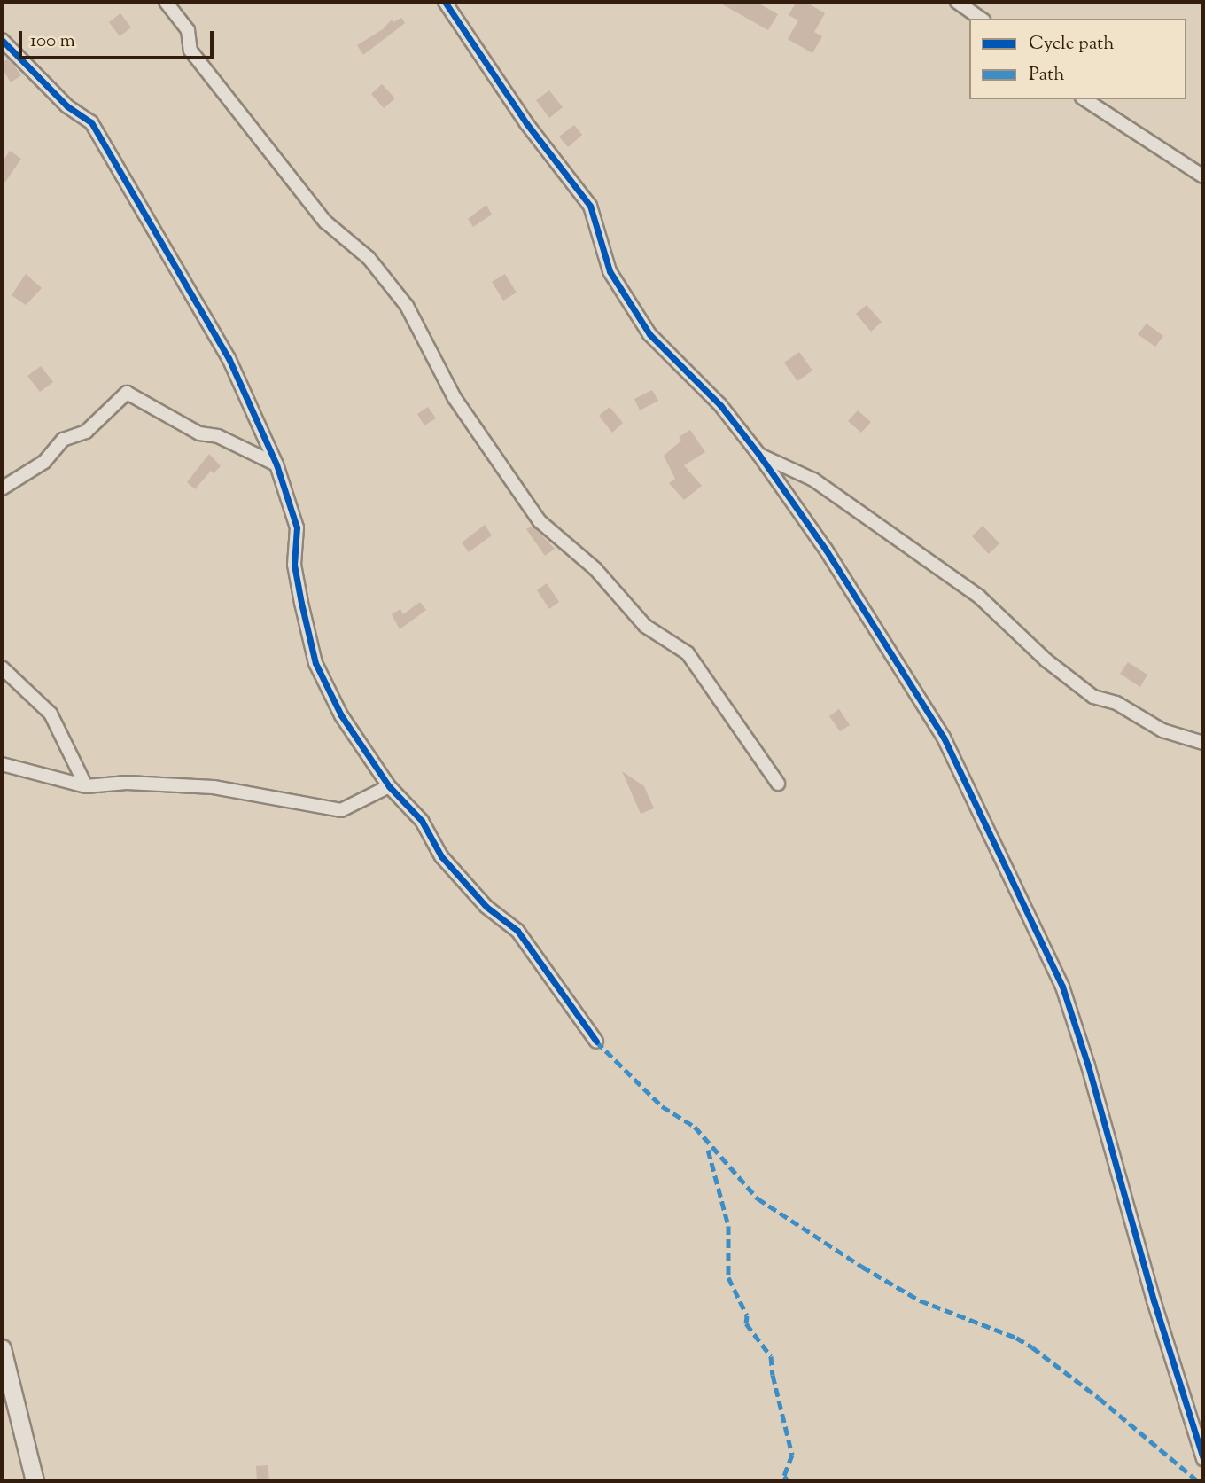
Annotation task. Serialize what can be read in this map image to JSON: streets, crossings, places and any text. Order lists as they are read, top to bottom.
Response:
{
  "legend": ["Cycle path", "Path"],
  "scale_bar": "100 m"
}
